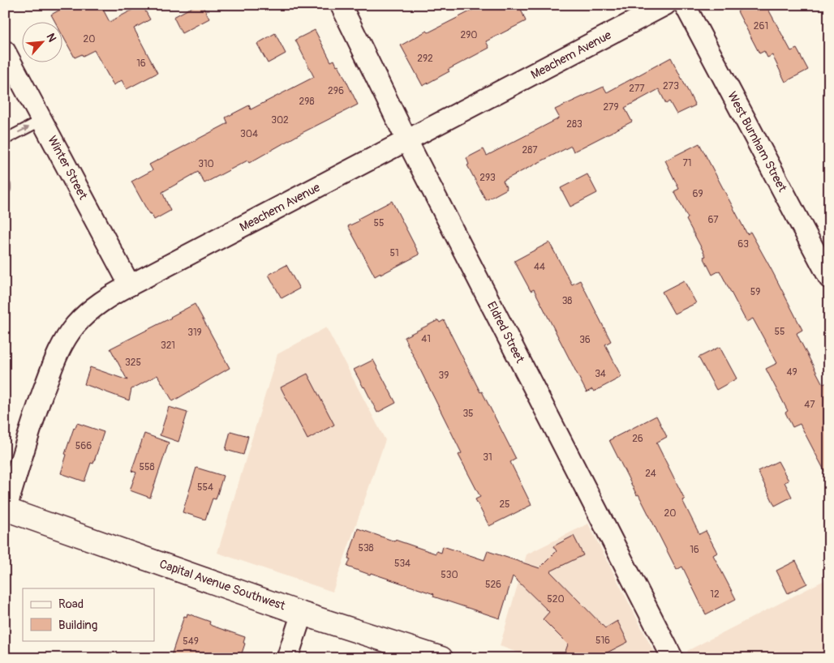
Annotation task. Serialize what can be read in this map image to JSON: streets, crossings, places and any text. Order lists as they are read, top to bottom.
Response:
{
  "streets": {
    "main road": ["Capital Avenue Southwest"],
    "street": [
      "Meachem Avenue",
      "West Burnham Street",
      "Winter Street",
      "Eldred Street"
    ]
  },
  "crossings": [
    ["Meachem Avenue", "Winter Street"],
    ["Meachem Avenue", "Eldred Street"],
    ["Meachem Avenue", "Capital Avenue Southwest"]
  ],
  "house_numbers": [
    "261",
    "290",
    "20",
    "292",
    "16",
    "273",
    "277",
    "296",
    "298",
    "279",
    "302",
    "283",
    "304",
    "287",
    "71",
    "310",
    "293",
    "69",
    "67",
    "55",
    "63",
    "51",
    "44",
    "59",
    "38",
    "55",
    "319",
    "41",
    "36",
    "321",
    "325",
    "49",
    "34",
    "39",
    "47",
    "35",
    "26",
    "566",
    "31",
    "558",
    "24",
    "554",
    "25",
    "20",
    "538",
    "16",
    "534",
    "530",
    "526",
    "12",
    "520",
    "516",
    "549"
  ],
  "legend": ["Road", "Building"],
  "north": "top right"
}
